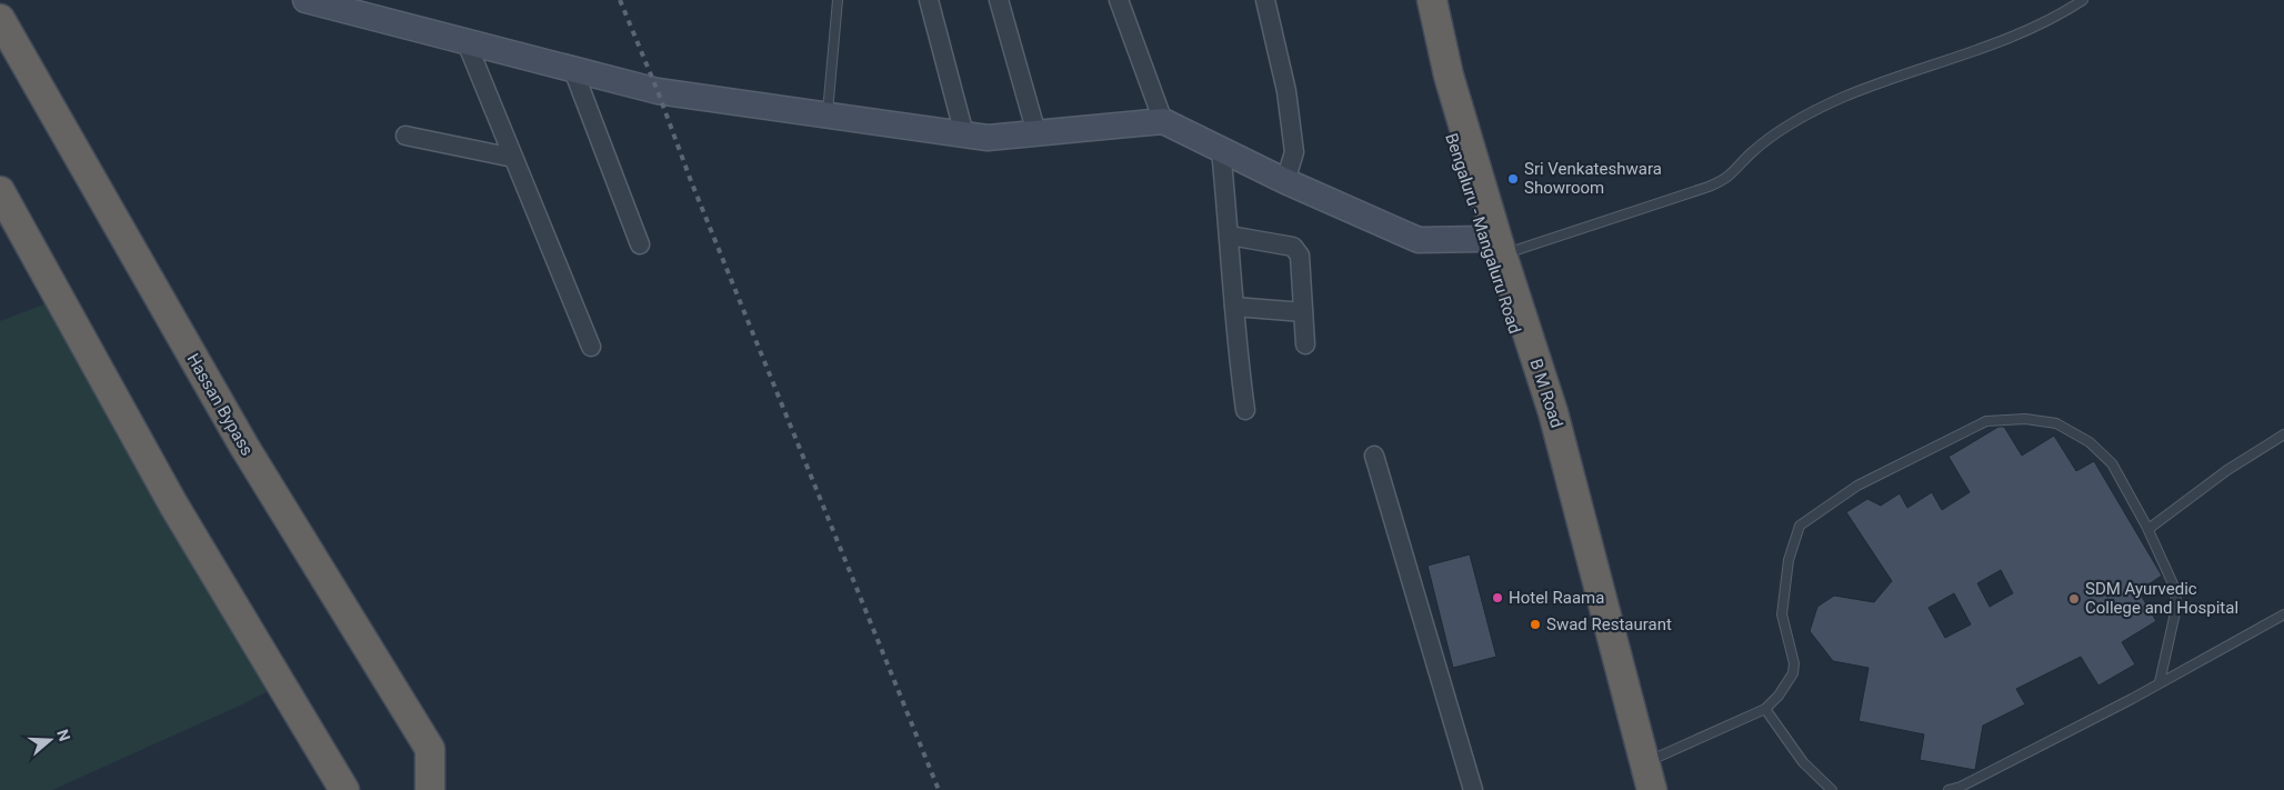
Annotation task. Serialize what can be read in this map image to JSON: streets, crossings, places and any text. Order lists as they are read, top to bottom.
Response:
{
  "streets": {
    "highway": ["Bengaluru - Mangaluru Road", "B M Road", "Hassan Bypass"]
  },
  "crossings": [
    ["Bengaluru - Mangaluru Road", "B M Road"]
  ],
  "places": [
    "Sri Venkateshwara Showroom",
    "Hotel Raama",
    "SDM Ayurvedic College and Hospital",
    "Swad Restaurant"
  ],
  "north": "right"
}
